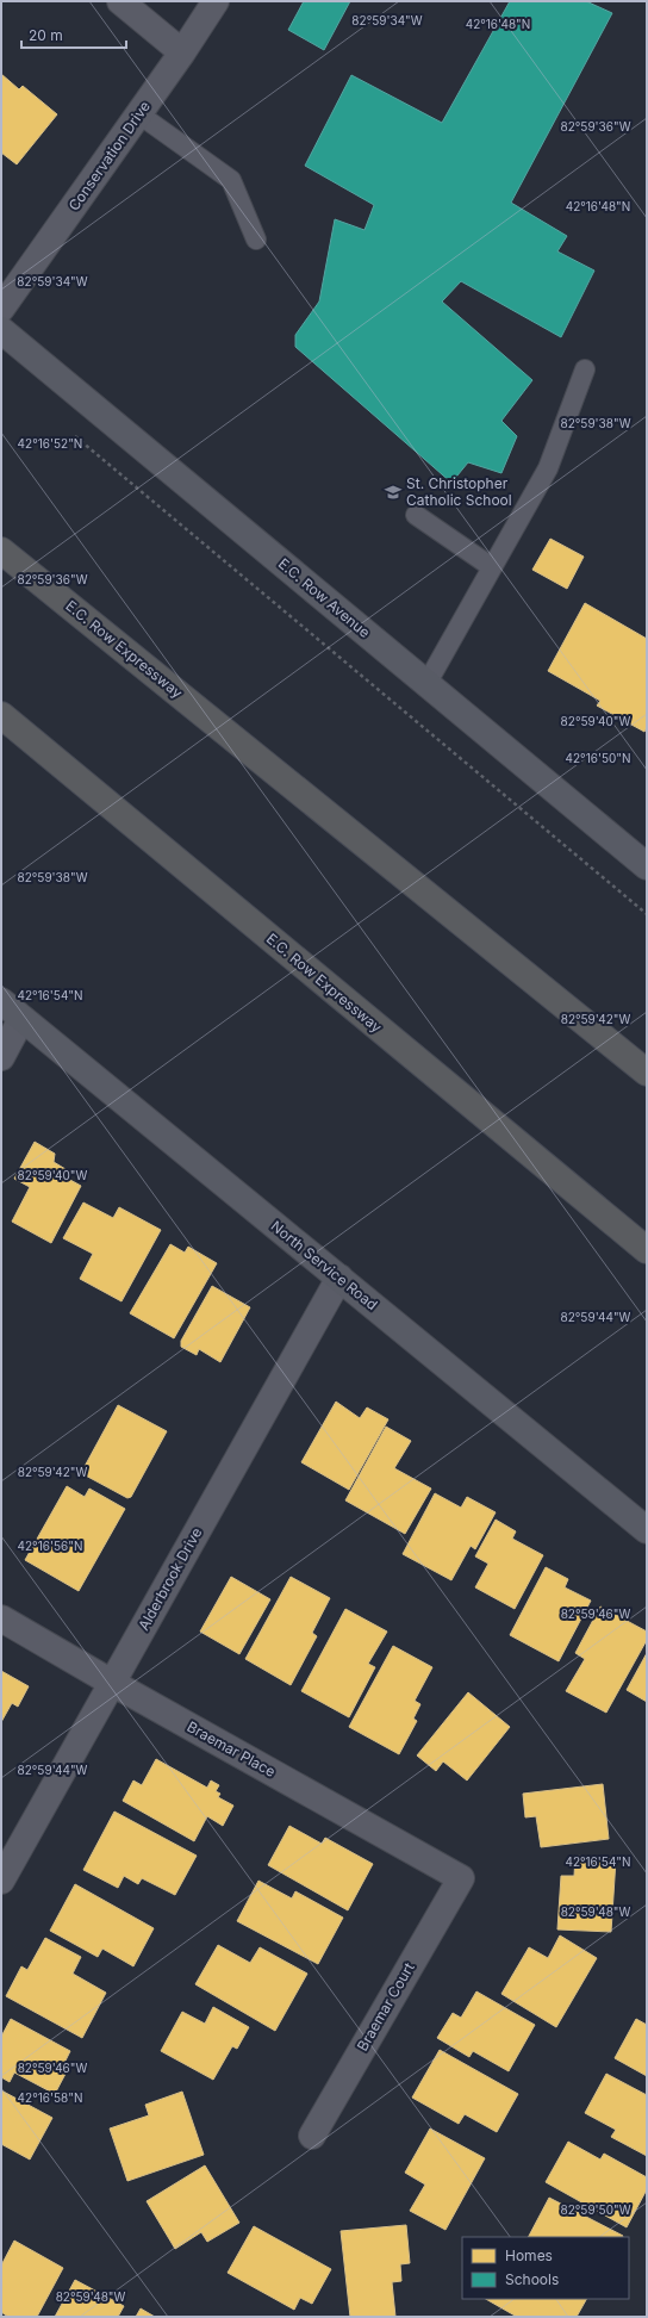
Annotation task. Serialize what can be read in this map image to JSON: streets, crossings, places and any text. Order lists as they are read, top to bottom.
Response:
{
  "streets": {
    "highway": ["E.C. Row Expressway"],
    "street": [
      "Conservation Drive",
      "E.C. Row Avenue",
      "North Service Road",
      "Alderbrook Drive",
      "Braemar Place",
      "Braemar Court"
    ]
  },
  "crossings": [
    ["North Service Road", "Alderbrook Drive"],
    ["Alderbrook Drive", "Braemar Place"],
    ["Braemar Place", "Braemar Court"]
  ],
  "places": {
    "school or university": ["St. Christopher Catholic School"]
  },
  "legend": ["Homes", "Schools"],
  "scale_bar": "20 m",
  "coordinates": [
    "82°59'34\"W",
    "42°16'48\"N",
    "82°59'36\"W",
    "82°59'38\"W",
    "42°16'52\"N",
    "82°59'40\"W",
    "42°16'50\"N",
    "42°16'54\"N",
    "82°59'42\"W",
    "82°59'44\"W",
    "42°16'56\"N",
    "82°59'46\"W",
    "82°59'48\"W",
    "42°16'58\"N",
    "82°59'50\"W"
  ]
}
